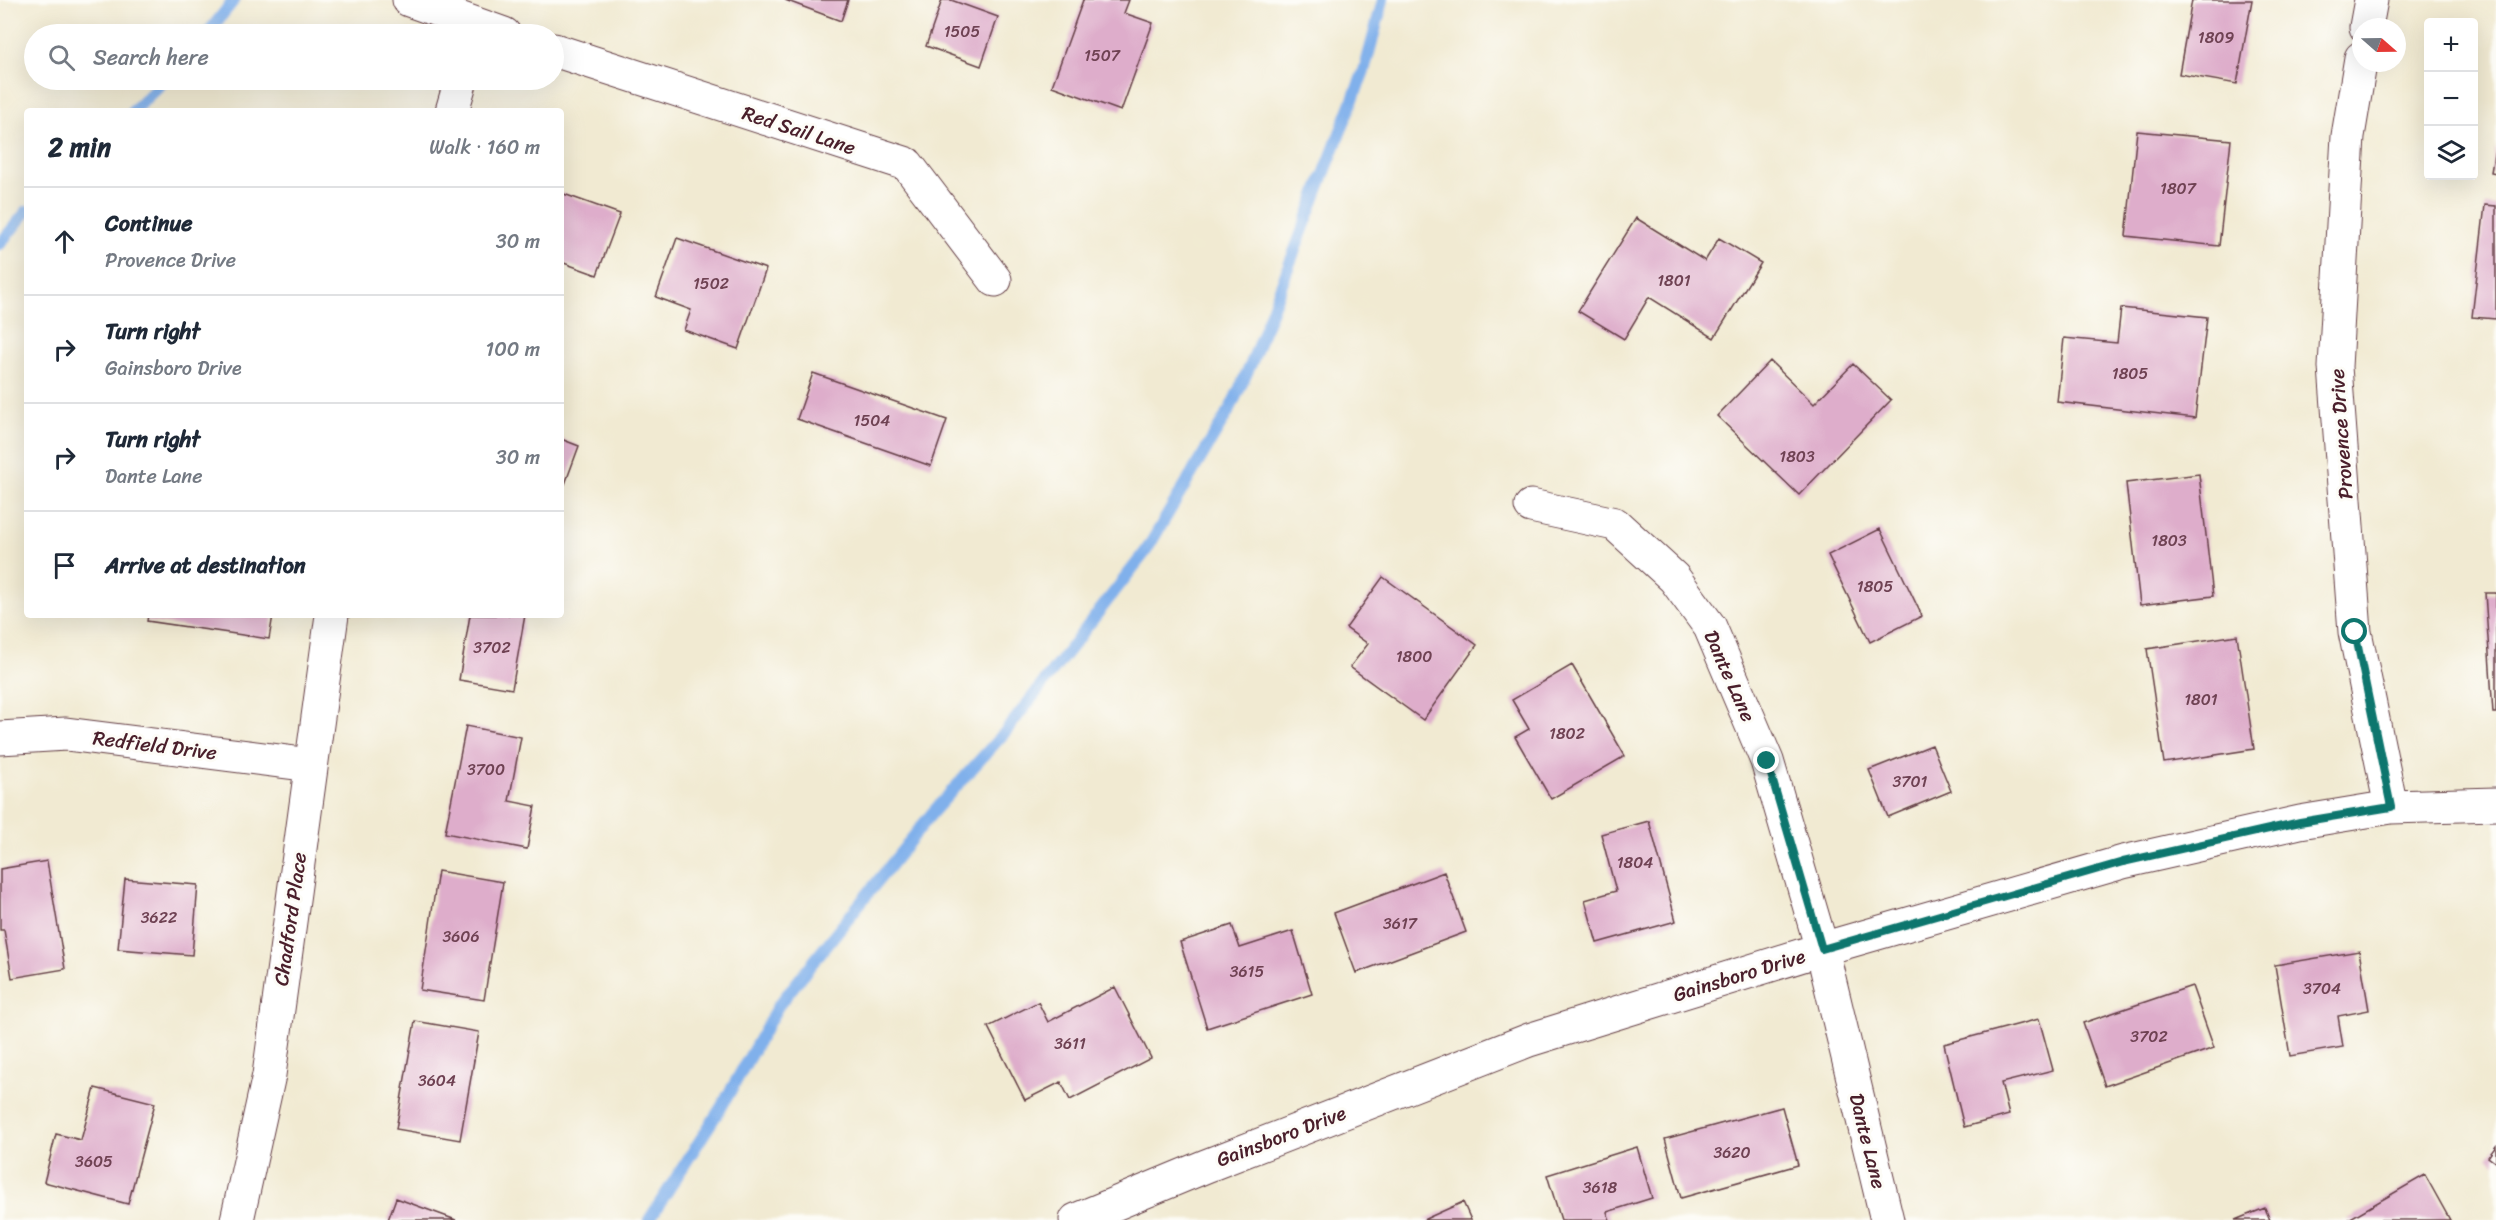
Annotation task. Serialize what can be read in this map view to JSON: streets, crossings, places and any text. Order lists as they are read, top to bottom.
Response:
{
  "streets": {
    "street": [
      "Red Sail Lane",
      "Provence Drive",
      "Dante Lane",
      "Redfield Drive",
      "Chadford Place",
      "Gainsboro Drive"
    ]
  },
  "crossings": [
    ["Provence Drive", "Gainsboro Drive"],
    ["Dante Lane", "Gainsboro Drive"],
    ["Redfield Drive", "Chadford Place"]
  ],
  "house_numbers": [
    "1505",
    "1809",
    "1507",
    "1807",
    "1801",
    "1502",
    "1805",
    "1504",
    "1803",
    "1803",
    "1805",
    "3702",
    "1800",
    "1801",
    "1802",
    "3700",
    "3701",
    "1804",
    "3622",
    "3617",
    "3606",
    "3615",
    "3704",
    "3702",
    "3611",
    "3604",
    "3620",
    "3605",
    "3618"
  ],
  "north": "right",
  "page": {
    "map_buttons": ["+", "−"],
    "search": "Search here",
    "heading": ["2 min", "Walk · 160 m"],
    "list": [
      ["Continue", "Provence Drive", "30 m"],
      ["Turn right", "Gainsboro Drive", "100 m"],
      ["Turn right", "Dante Lane", "30 m"],
      "Arrive at destination"
    ]
  }
}
